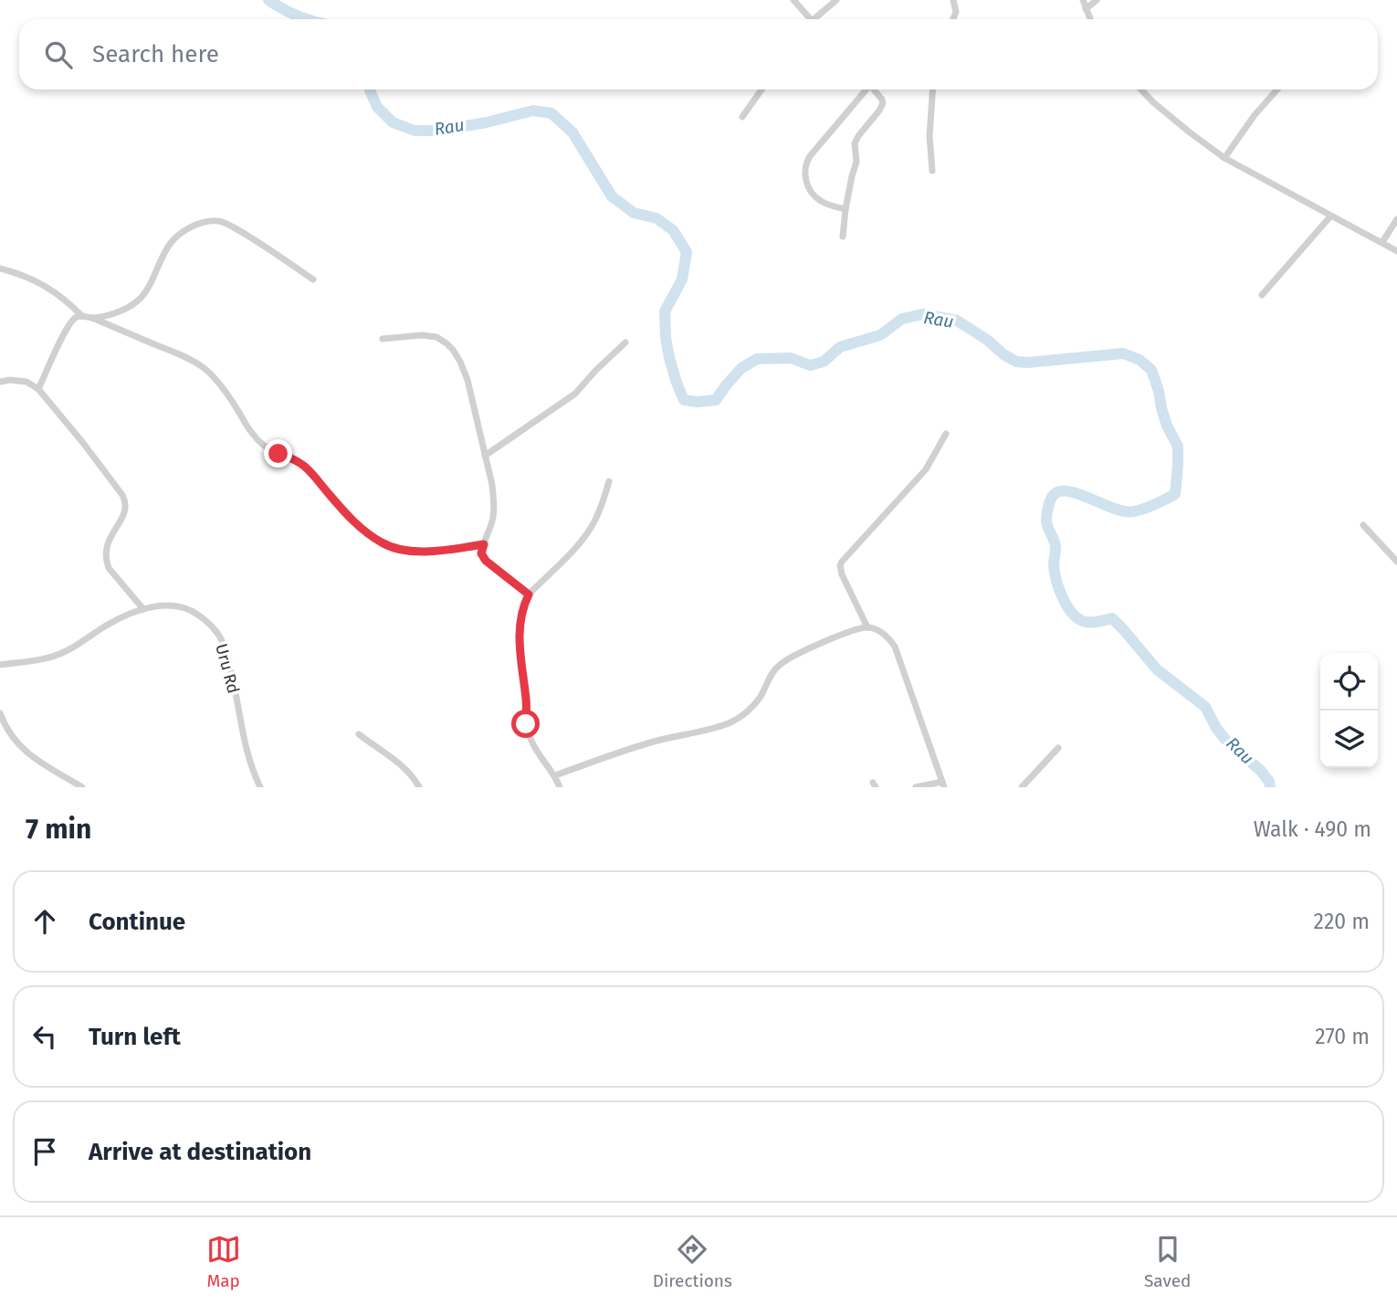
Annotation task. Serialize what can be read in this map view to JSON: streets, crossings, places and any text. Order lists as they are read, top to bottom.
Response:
{
  "streets": {
    "street": ["Uru Rd"]
  },
  "water": ["Rau"],
  "page": {
    "search": "Search here",
    "heading": ["7 min", "Walk · 490 m"],
    "list": [
      ["Continue", "220 m"],
      ["Turn left", "270 m"],
      "Arrive at destination"
    ],
    "nav": ["Map", "Directions", "Saved"]
  }
}
